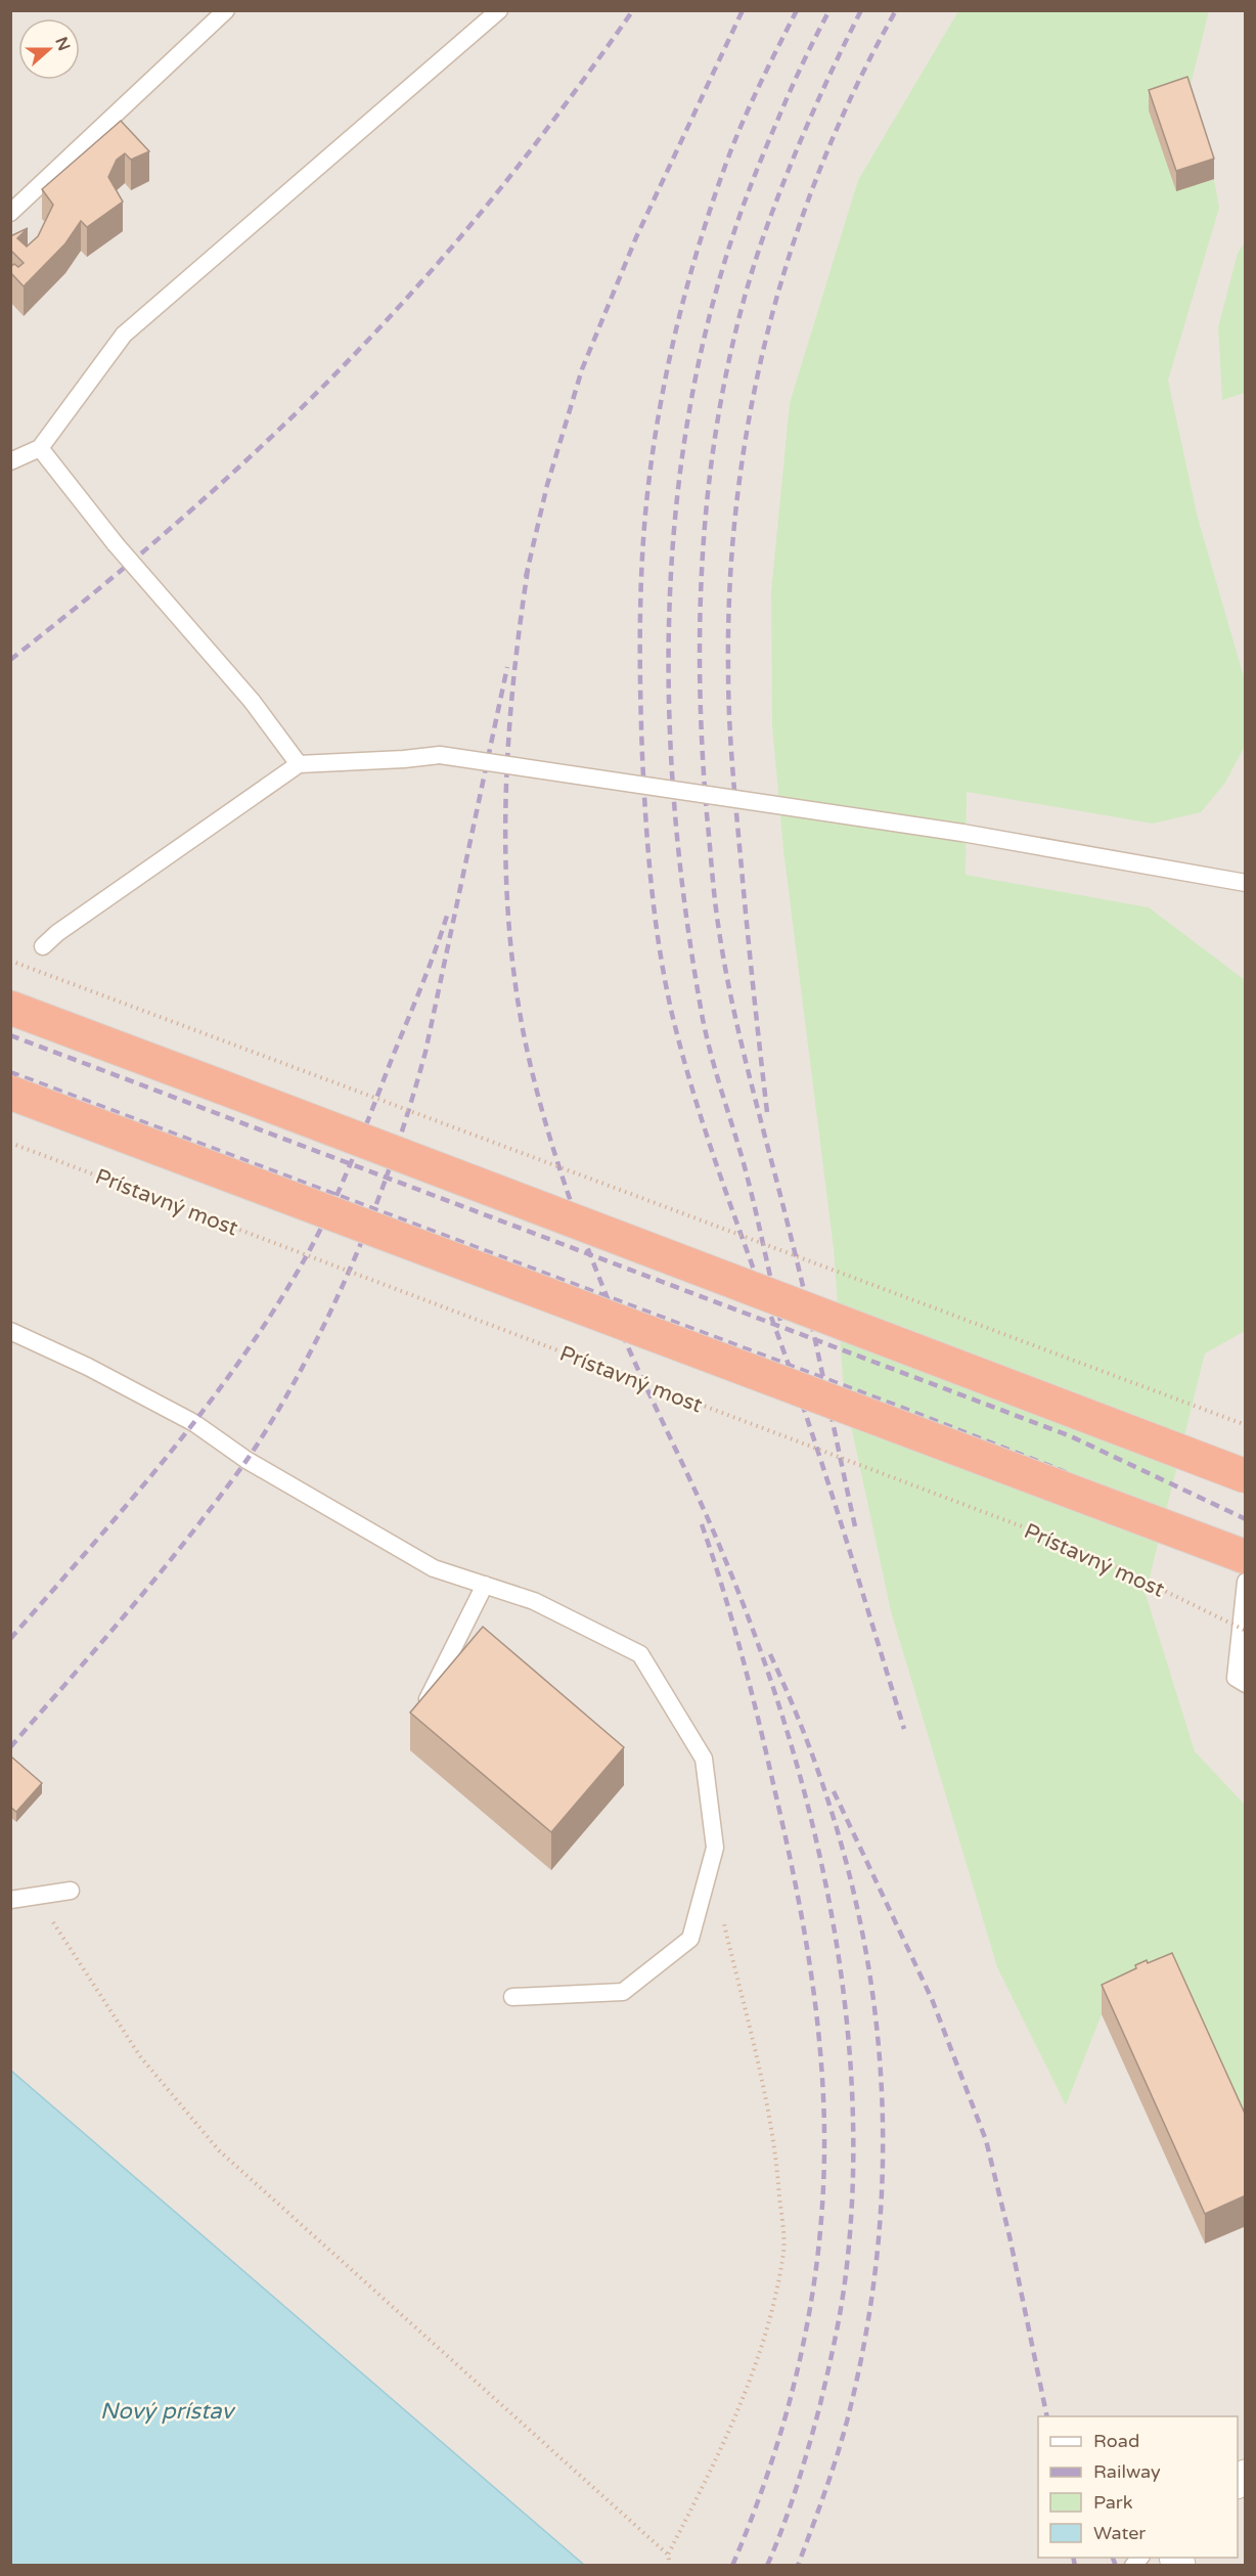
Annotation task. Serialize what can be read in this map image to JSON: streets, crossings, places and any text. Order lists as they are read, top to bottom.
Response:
{
  "streets": {
    "path": ["Prístavný most"]
  },
  "water": ["Nový prístav"],
  "legend": [
    "Road",
    "Railway",
    "Park",
    "Water"
  ],
  "north": "right"
}
